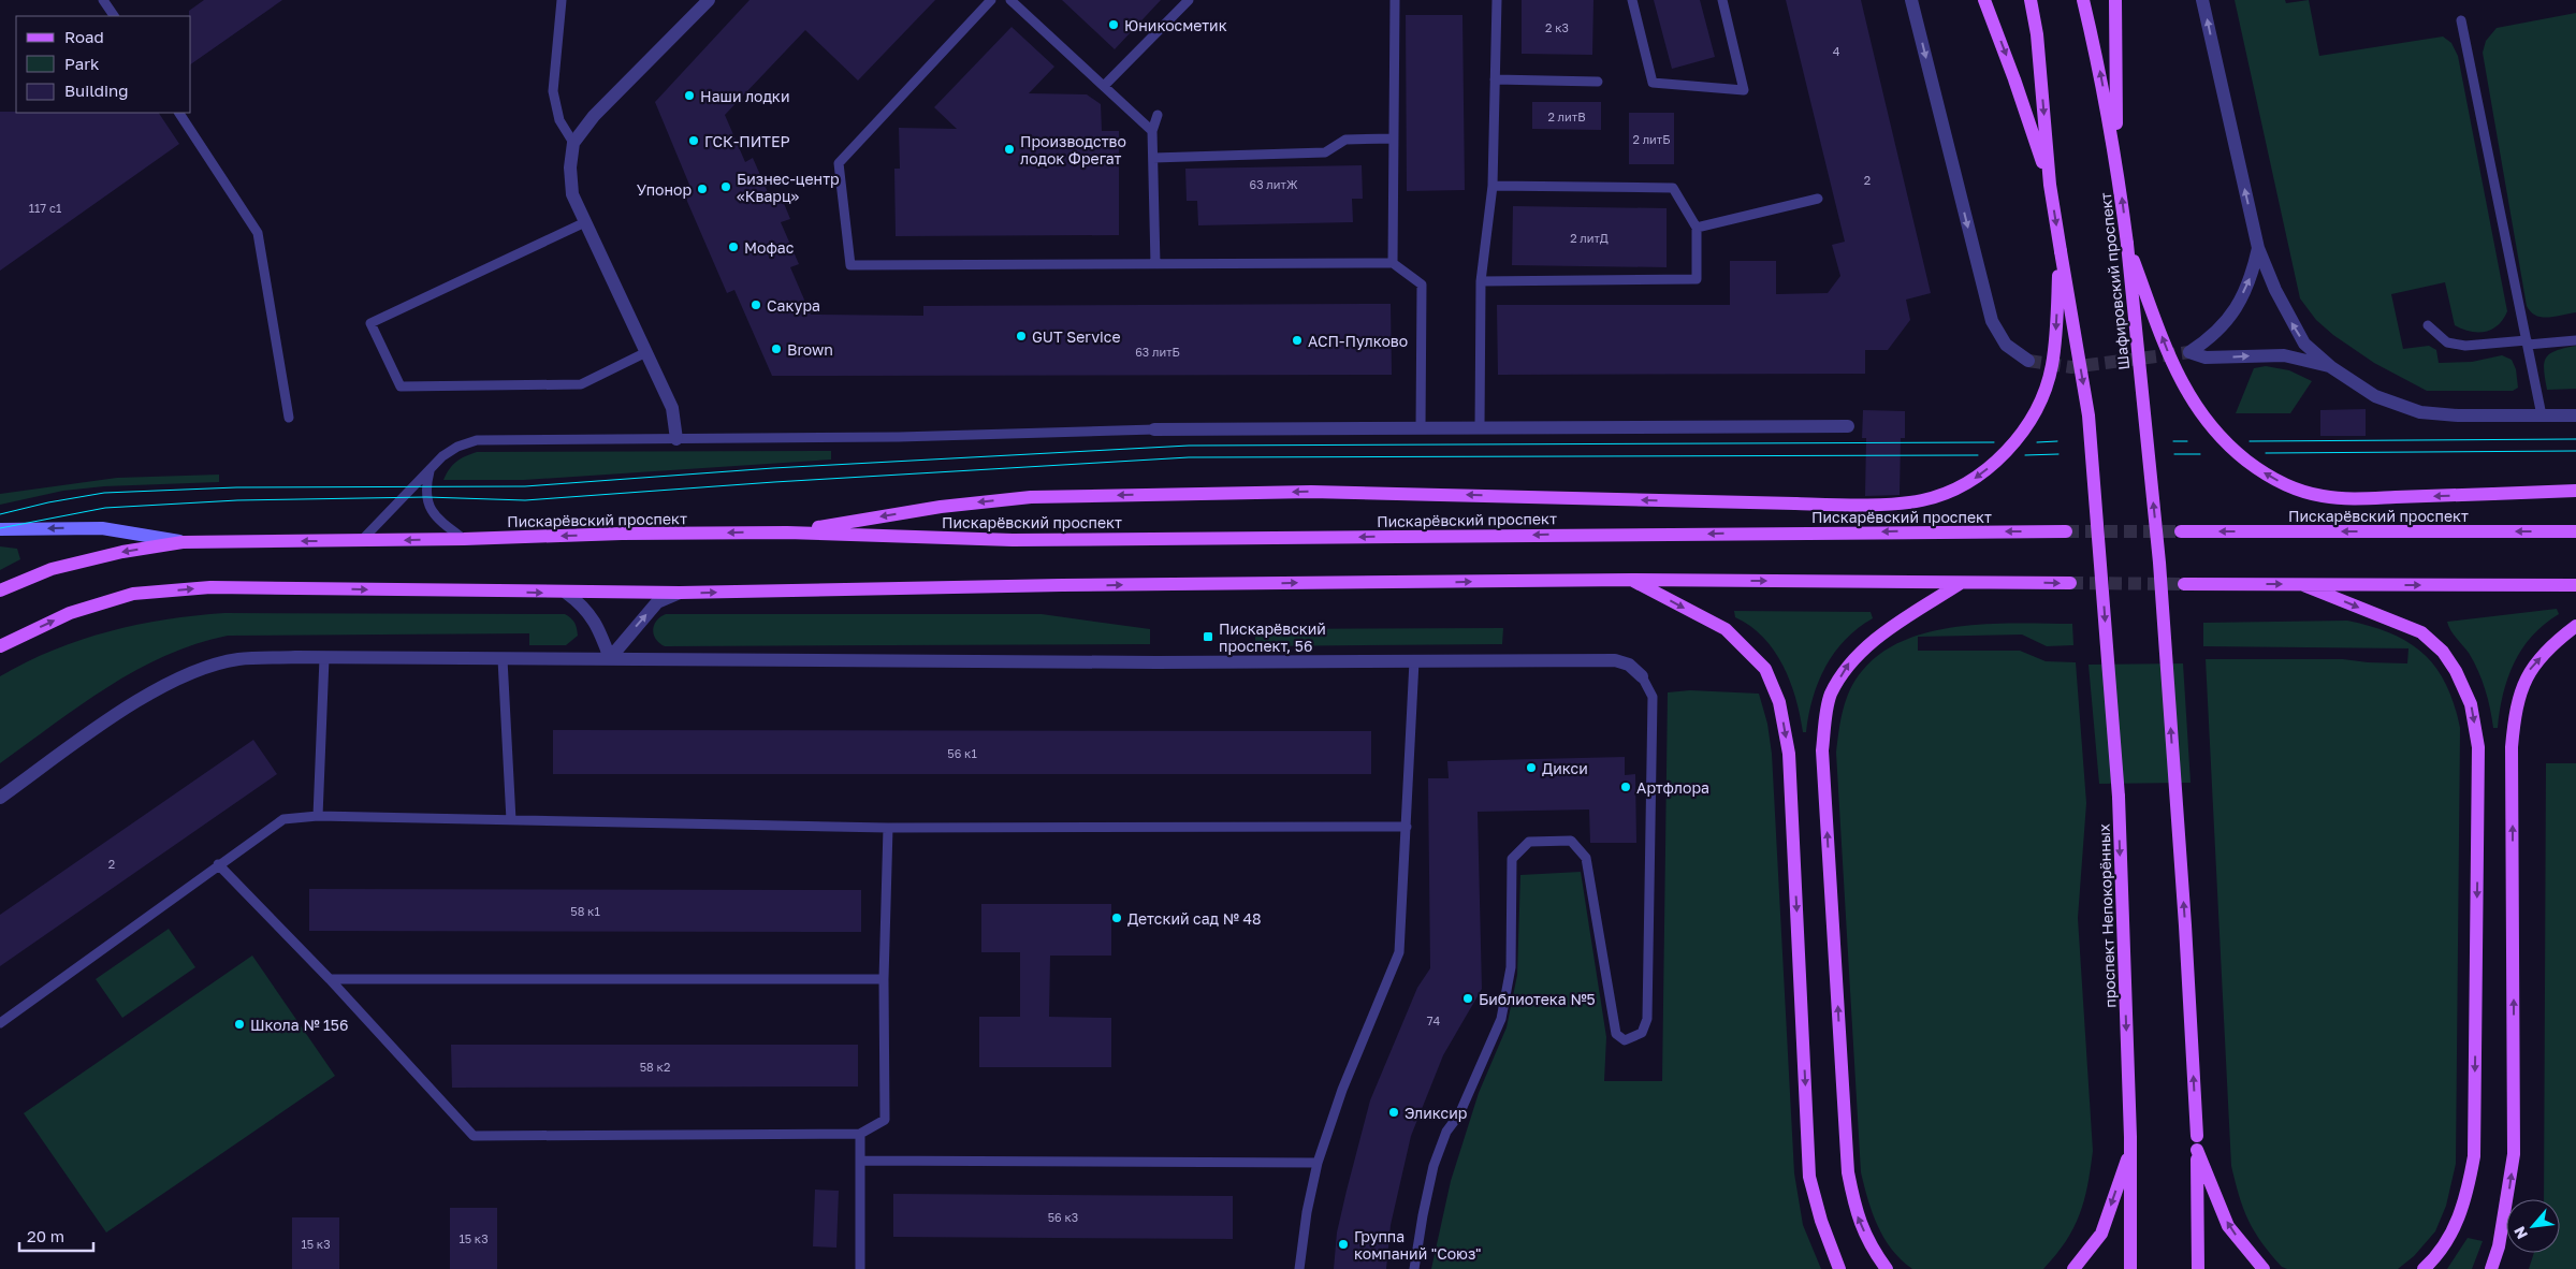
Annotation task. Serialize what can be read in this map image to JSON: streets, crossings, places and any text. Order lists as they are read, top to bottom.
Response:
{
  "streets": {
    "main road": ["Шафировский проспект", "Пискарёвский проспект", "проспект Непокорённых"]
  },
  "one_way": ["проспект Непокорённых"],
  "places": {
    "other": [
      "Юникосметик",
      "Наши лодки",
      "ГСК-ПИТЕР",
      "Производство лодок Фрегат",
      "Бизнес-центр «Кварц»",
      "Упонор",
      "Мофас",
      "Сакура",
      "GUT Service",
      "АСП-Пулково",
      "Brown",
      "Дикси",
      "Артфлора",
      "Детский сад № 48",
      "Библиотека №5",
      "Школа № 156",
      "Эликсир",
      "Группа компаний \"Союз\""
    ],
    "transit": ["Пискарёвский проспект, 56"]
  },
  "house_numbers": [
    "2 к3",
    "4",
    "2 литВ",
    "2 литБ",
    "2",
    "63 литЖ",
    "117 с1",
    "2 литД",
    "63 литБ",
    "56 к1",
    "2",
    "58 к1",
    "74",
    "58 к2",
    "56 к3",
    "15 к3",
    "15 к3"
  ],
  "legend": ["Road", "Park", "Building"],
  "scale_bar": "20 m",
  "north": "bottom left"
}
